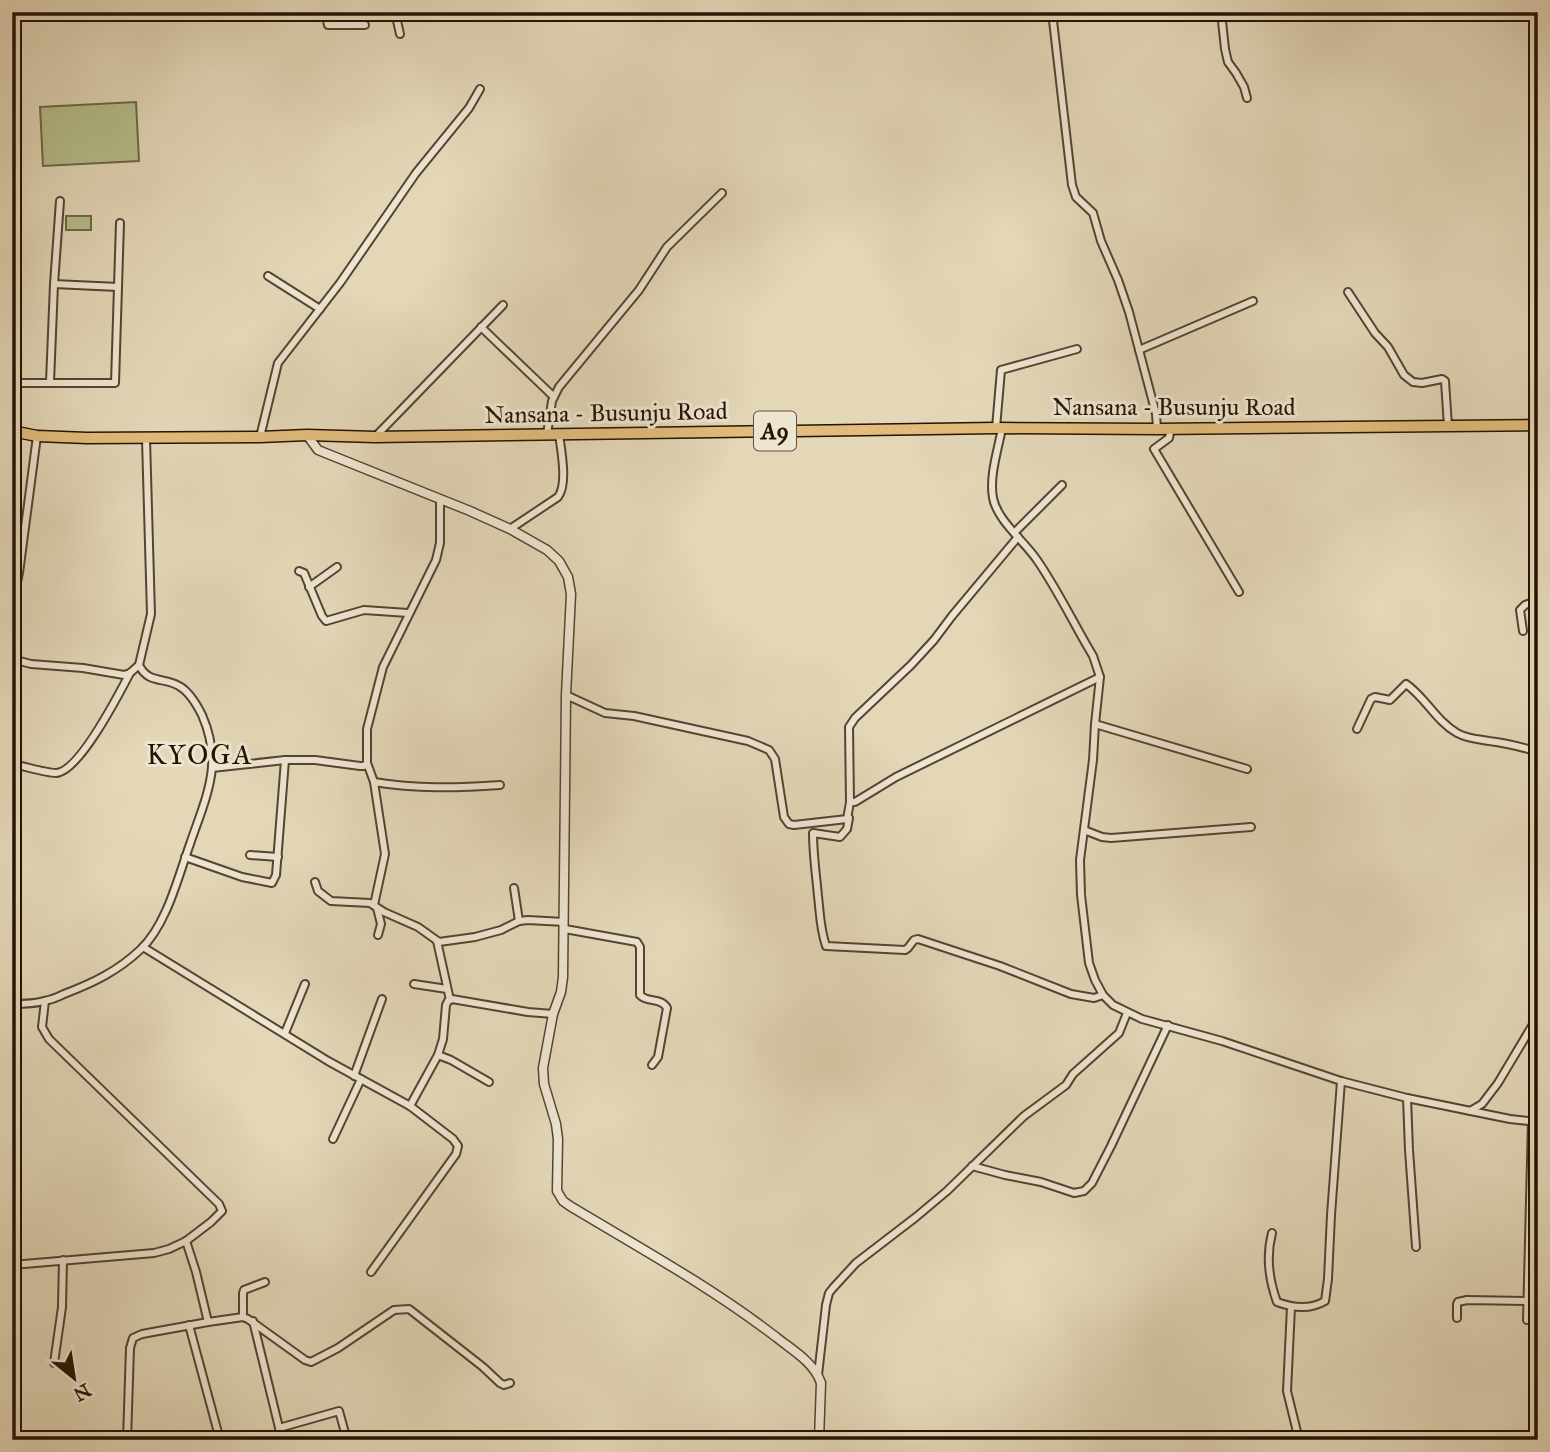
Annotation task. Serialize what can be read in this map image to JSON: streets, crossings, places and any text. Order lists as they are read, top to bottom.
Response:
{
  "streets": {
    "main road": ["Nansana - Busunju Road", "A9"]
  },
  "districts": ["KYOGA"],
  "north": "bottom right"
}
